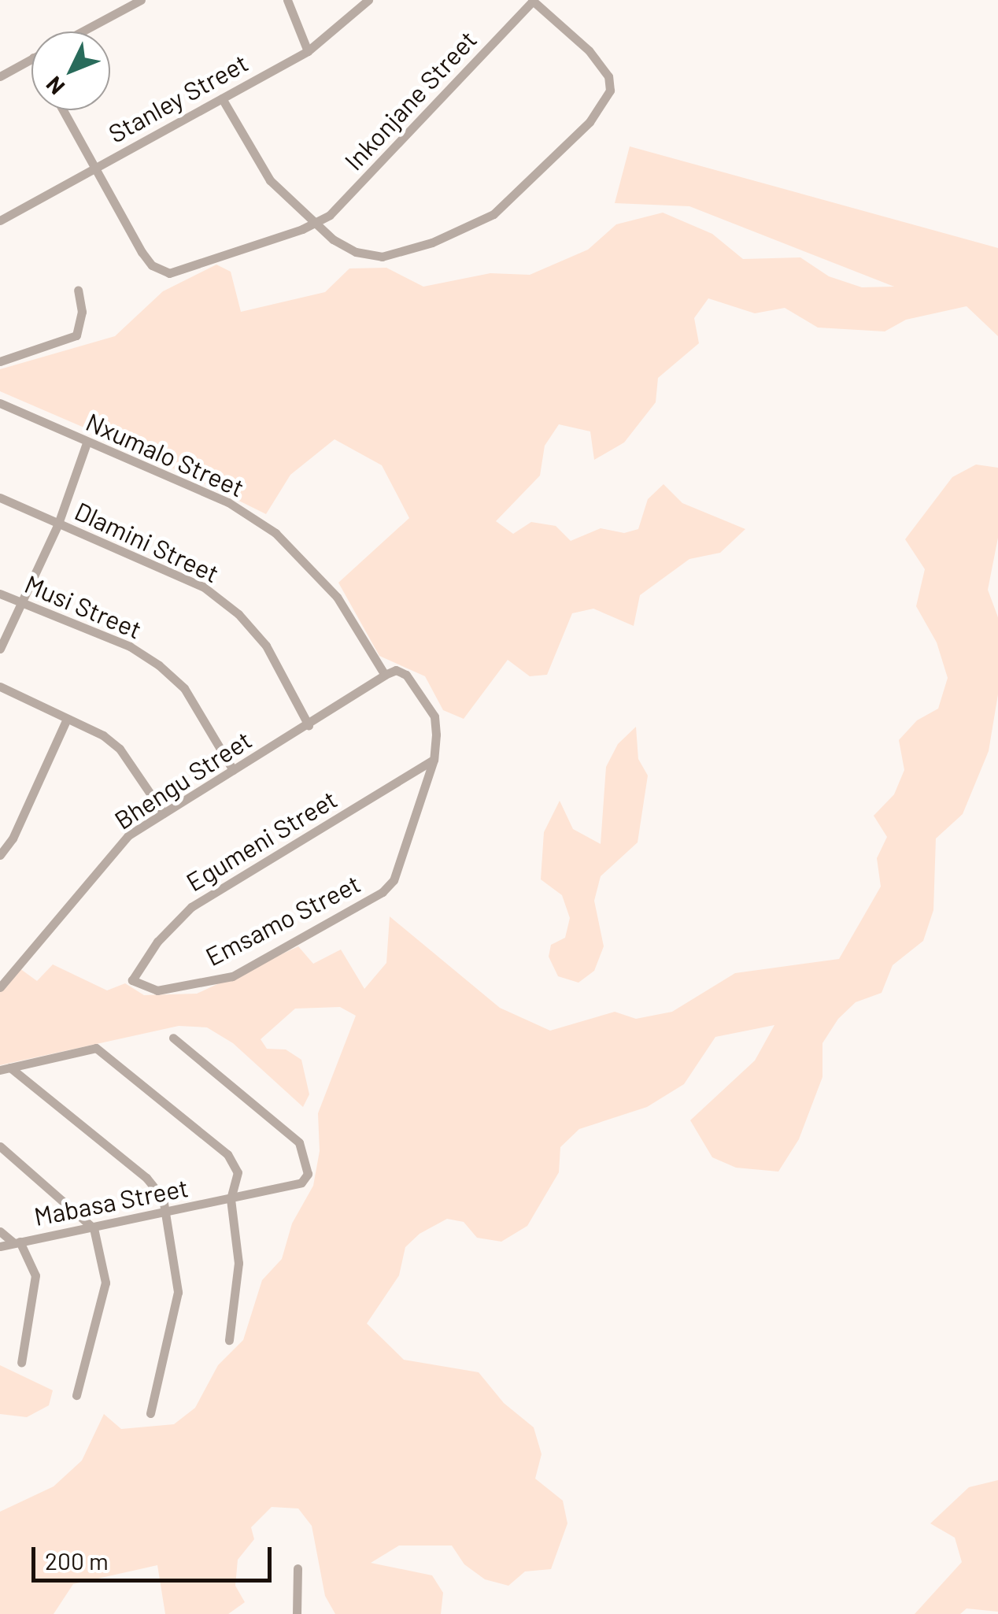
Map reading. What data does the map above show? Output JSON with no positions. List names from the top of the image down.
{
  "streets": {
    "street": [
      "Stanley Street",
      "Inkonjane Street",
      "Nxumalo Street",
      "Dlamini Street",
      "Musi Street",
      "Bhengu Street",
      "Egumeni Street",
      "Emsamo Street",
      "Mabasa Street"
    ]
  },
  "crossings": [
    ["Nxumalo Street", "Bhengu Street"],
    ["Nxumalo Street", "Emsamo Street"],
    ["Dlamini Street", "Bhengu Street"],
    ["Musi Street", "Bhengu Street"],
    ["Bhengu Street", "Emsamo Street"],
    ["Egumeni Street", "Emsamo Street"]
  ],
  "scale_bar": "200 m",
  "north": "bottom left"
}
